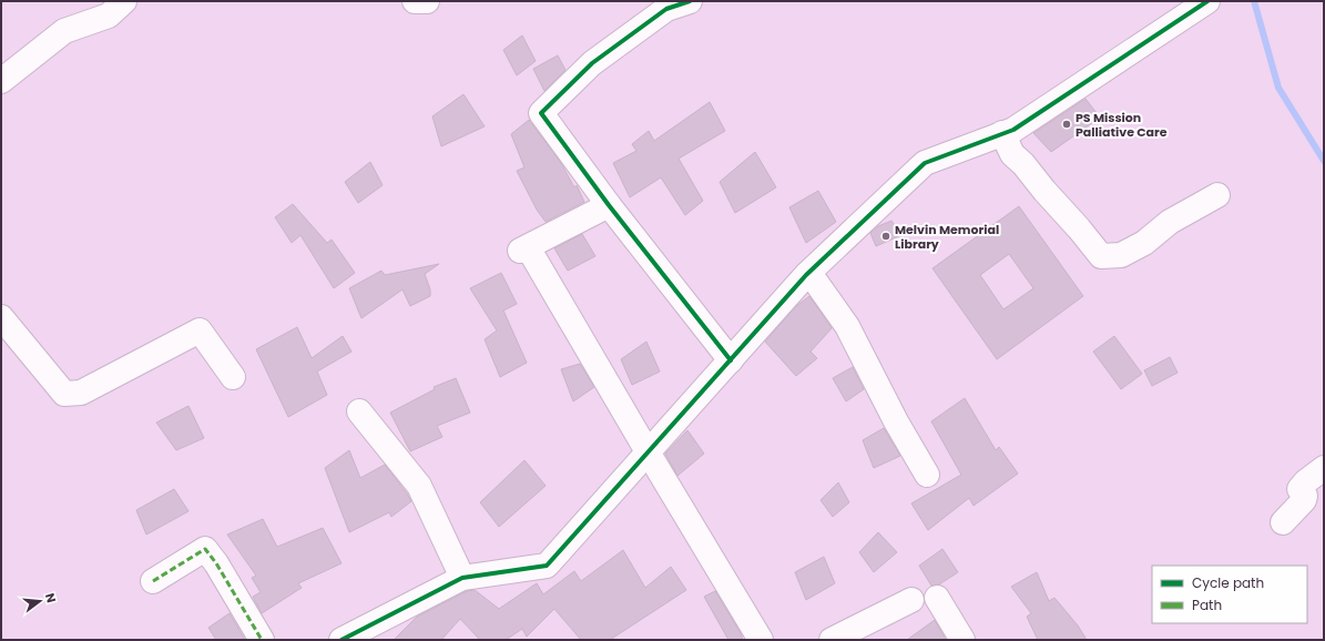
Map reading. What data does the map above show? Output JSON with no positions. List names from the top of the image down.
{
  "places": ["PS Mission Palliative Care", "Melvin Memorial Library"],
  "legend": ["Cycle path", "Path"],
  "north": "right"
}
